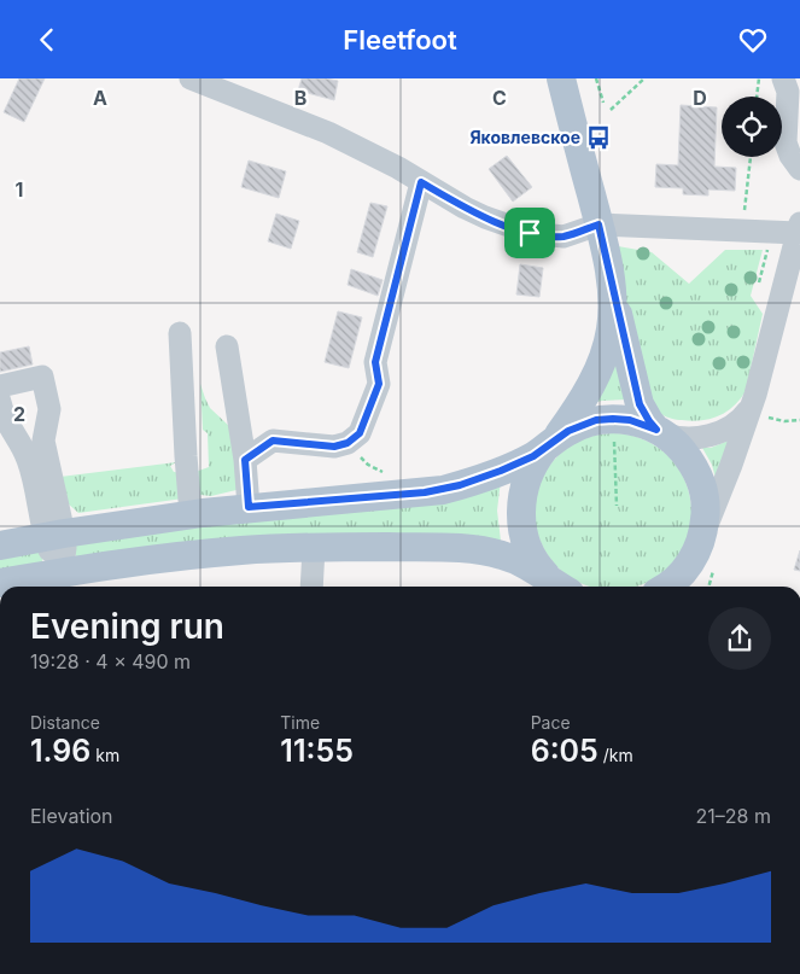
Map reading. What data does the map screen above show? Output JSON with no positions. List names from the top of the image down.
{
  "places": {
    "bus stop": ["Яковлевское"]
  },
  "page": {
    "header": "Fleetfoot",
    "heading": ["Evening run", "19:28 · 4 × 490 m"],
    "stats": [
      ["Distance", "1.96 km"],
      ["Time", "11:55"],
      ["Pace", "6:05 /km"]
    ],
    "chart": ["Elevation", "21–28 m"]
  },
  "grid": {
    "columns": [
      "A",
      "B",
      "C",
      "D"
    ],
    "rows": ["1", "2"]
  }
}
